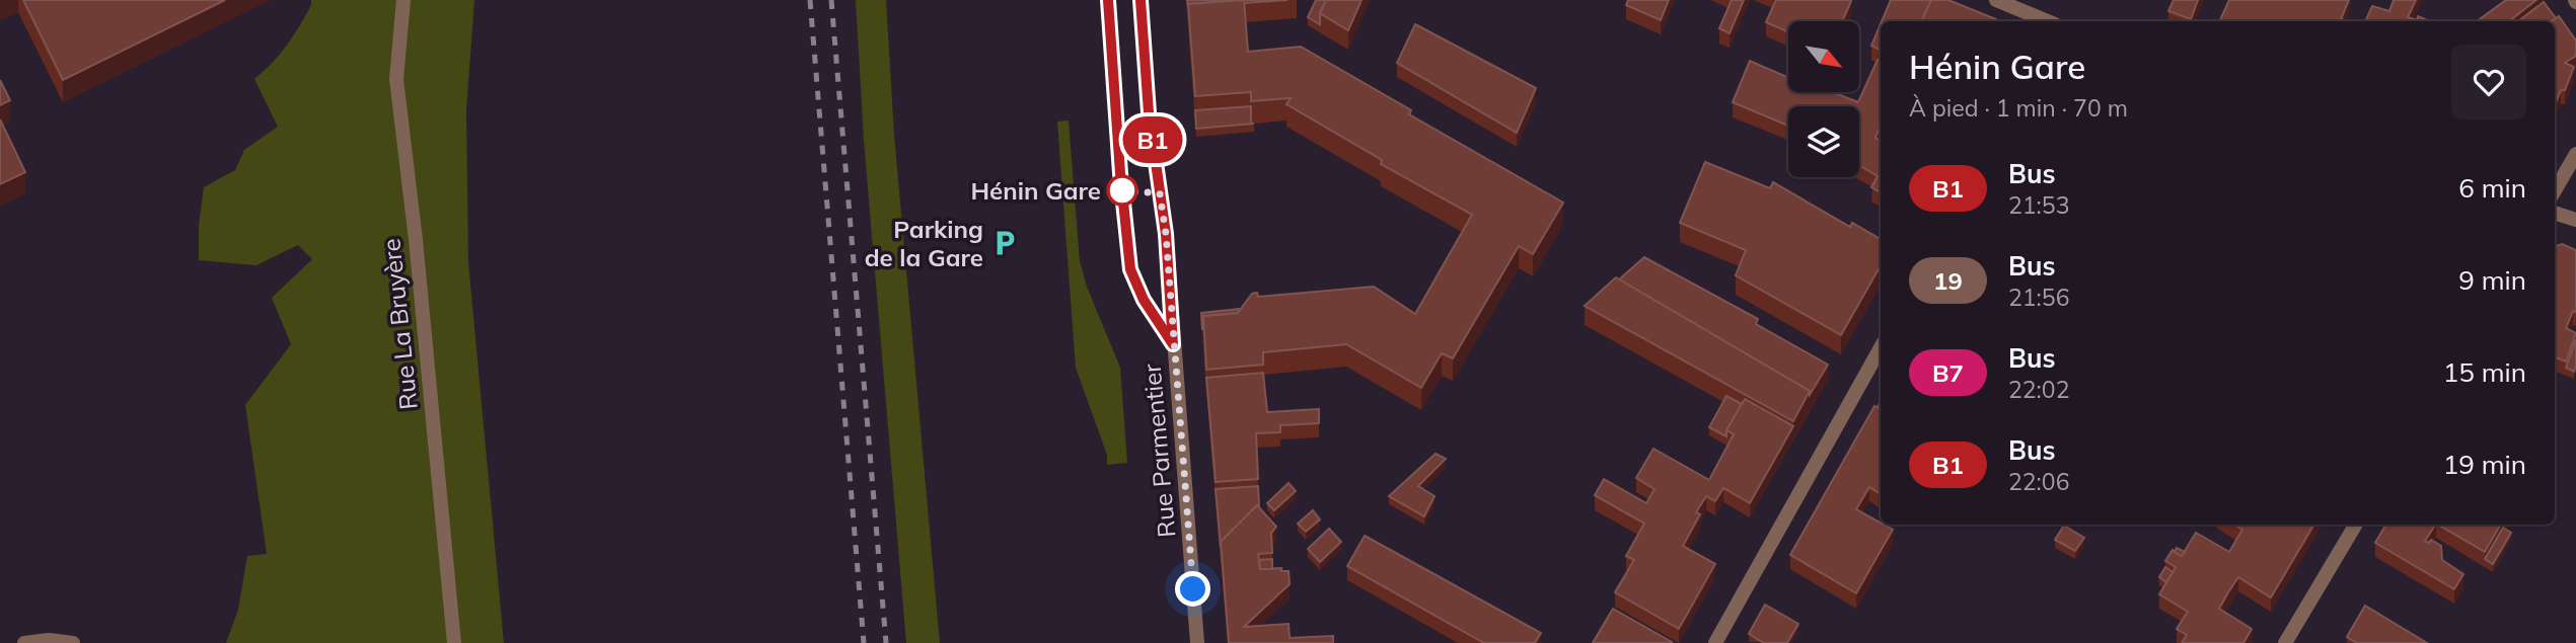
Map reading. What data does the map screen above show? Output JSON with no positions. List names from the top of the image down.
{
  "streets": {
    "street": ["Rue La Bruyère", "Rue Parmentier"]
  },
  "places": {
    "other": ["Hénin Gare"],
    "parking": ["Parking de la Gare"]
  },
  "lines": ["bus line B1"],
  "north": "bottom right",
  "page": {
    "on_map": "B1",
    "heading": ["Hénin Gare", "À pied · 1 min · 70 m"],
    "list": [
      {
        "mark": "B1",
        "name": "Bus",
        "note": "21:53",
        "value": "6 min"
      },
      {
        "mark": "19",
        "name": "Bus",
        "note": "21:56",
        "value": "9 min"
      },
      {
        "mark": "B7",
        "name": "Bus",
        "note": "22:02",
        "value": "15 min"
      },
      {
        "mark": "B1",
        "name": "Bus",
        "note": "22:06",
        "value": "19 min"
      }
    ]
  }
}
